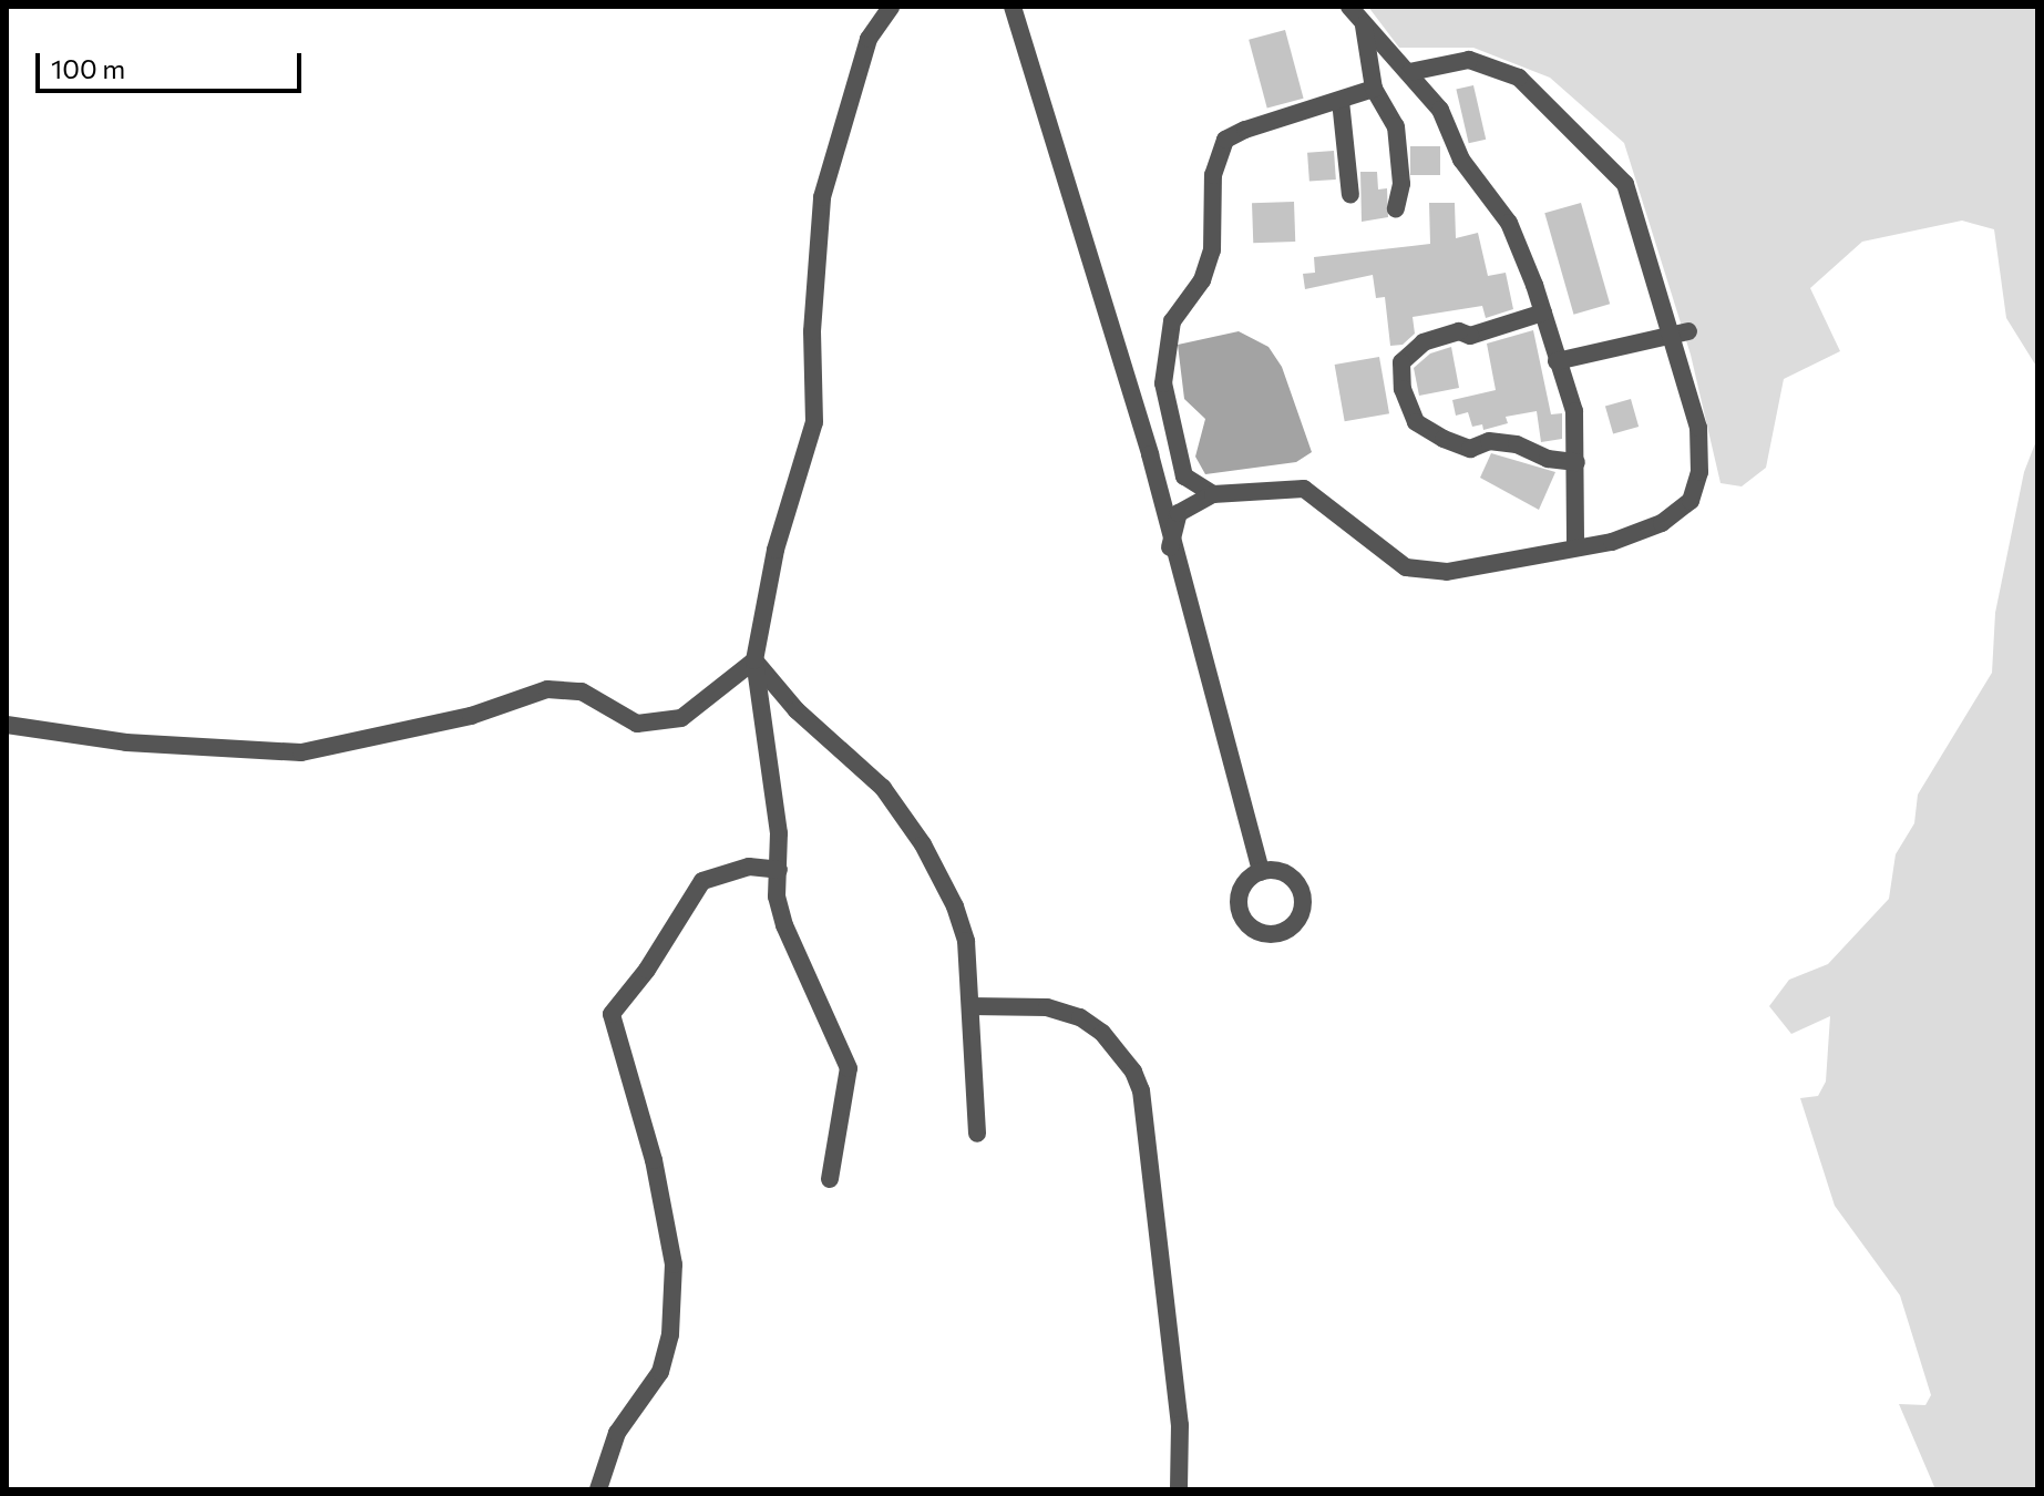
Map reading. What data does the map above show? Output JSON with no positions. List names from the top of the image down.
{
  "scale_bar": "100 m"
}
